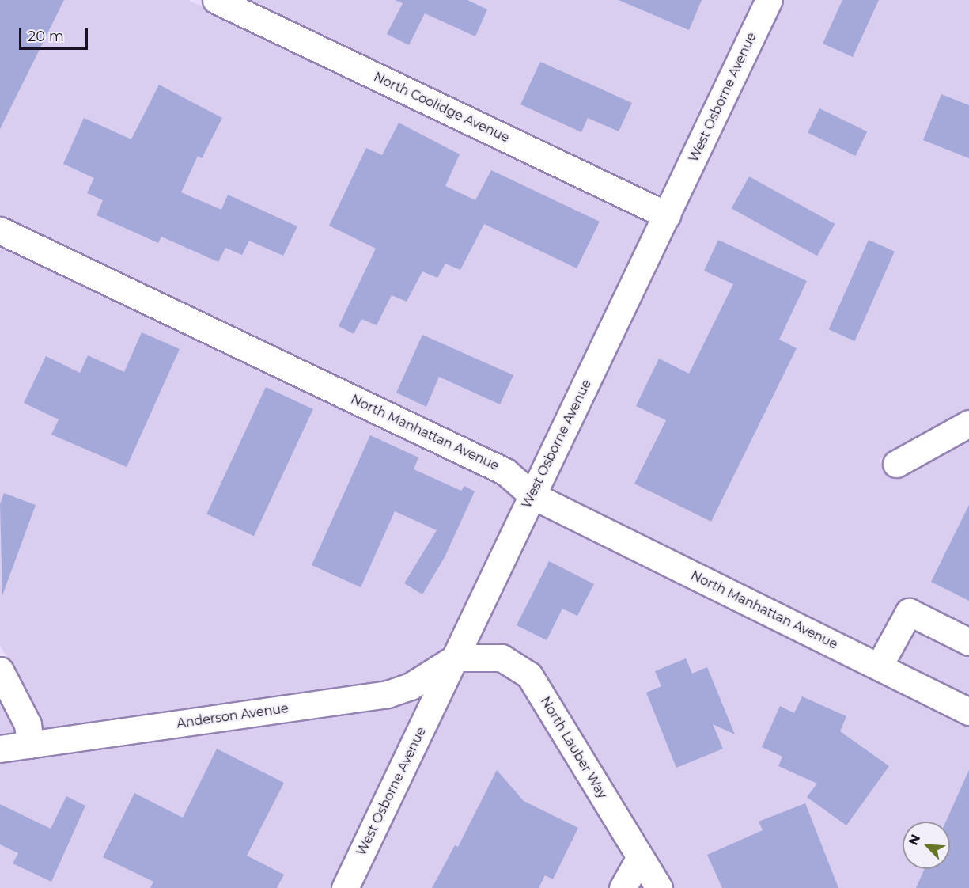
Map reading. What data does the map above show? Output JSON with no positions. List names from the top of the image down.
{
  "streets": {
    "street": [
      "West Osborne Avenue",
      "North Coolidge Avenue",
      "North Manhattan Avenue",
      "Anderson Avenue",
      "North Lauber Way"
    ]
  },
  "crossings": [
    ["West Osborne Avenue", "North Coolidge Avenue"],
    ["West Osborne Avenue", "North Manhattan Avenue"],
    ["West Osborne Avenue", "Anderson Avenue"],
    ["West Osborne Avenue", "North Lauber Way"],
    ["Anderson Avenue", "North Lauber Way"]
  ],
  "scale_bar": "20 m",
  "north": "top left"
}
